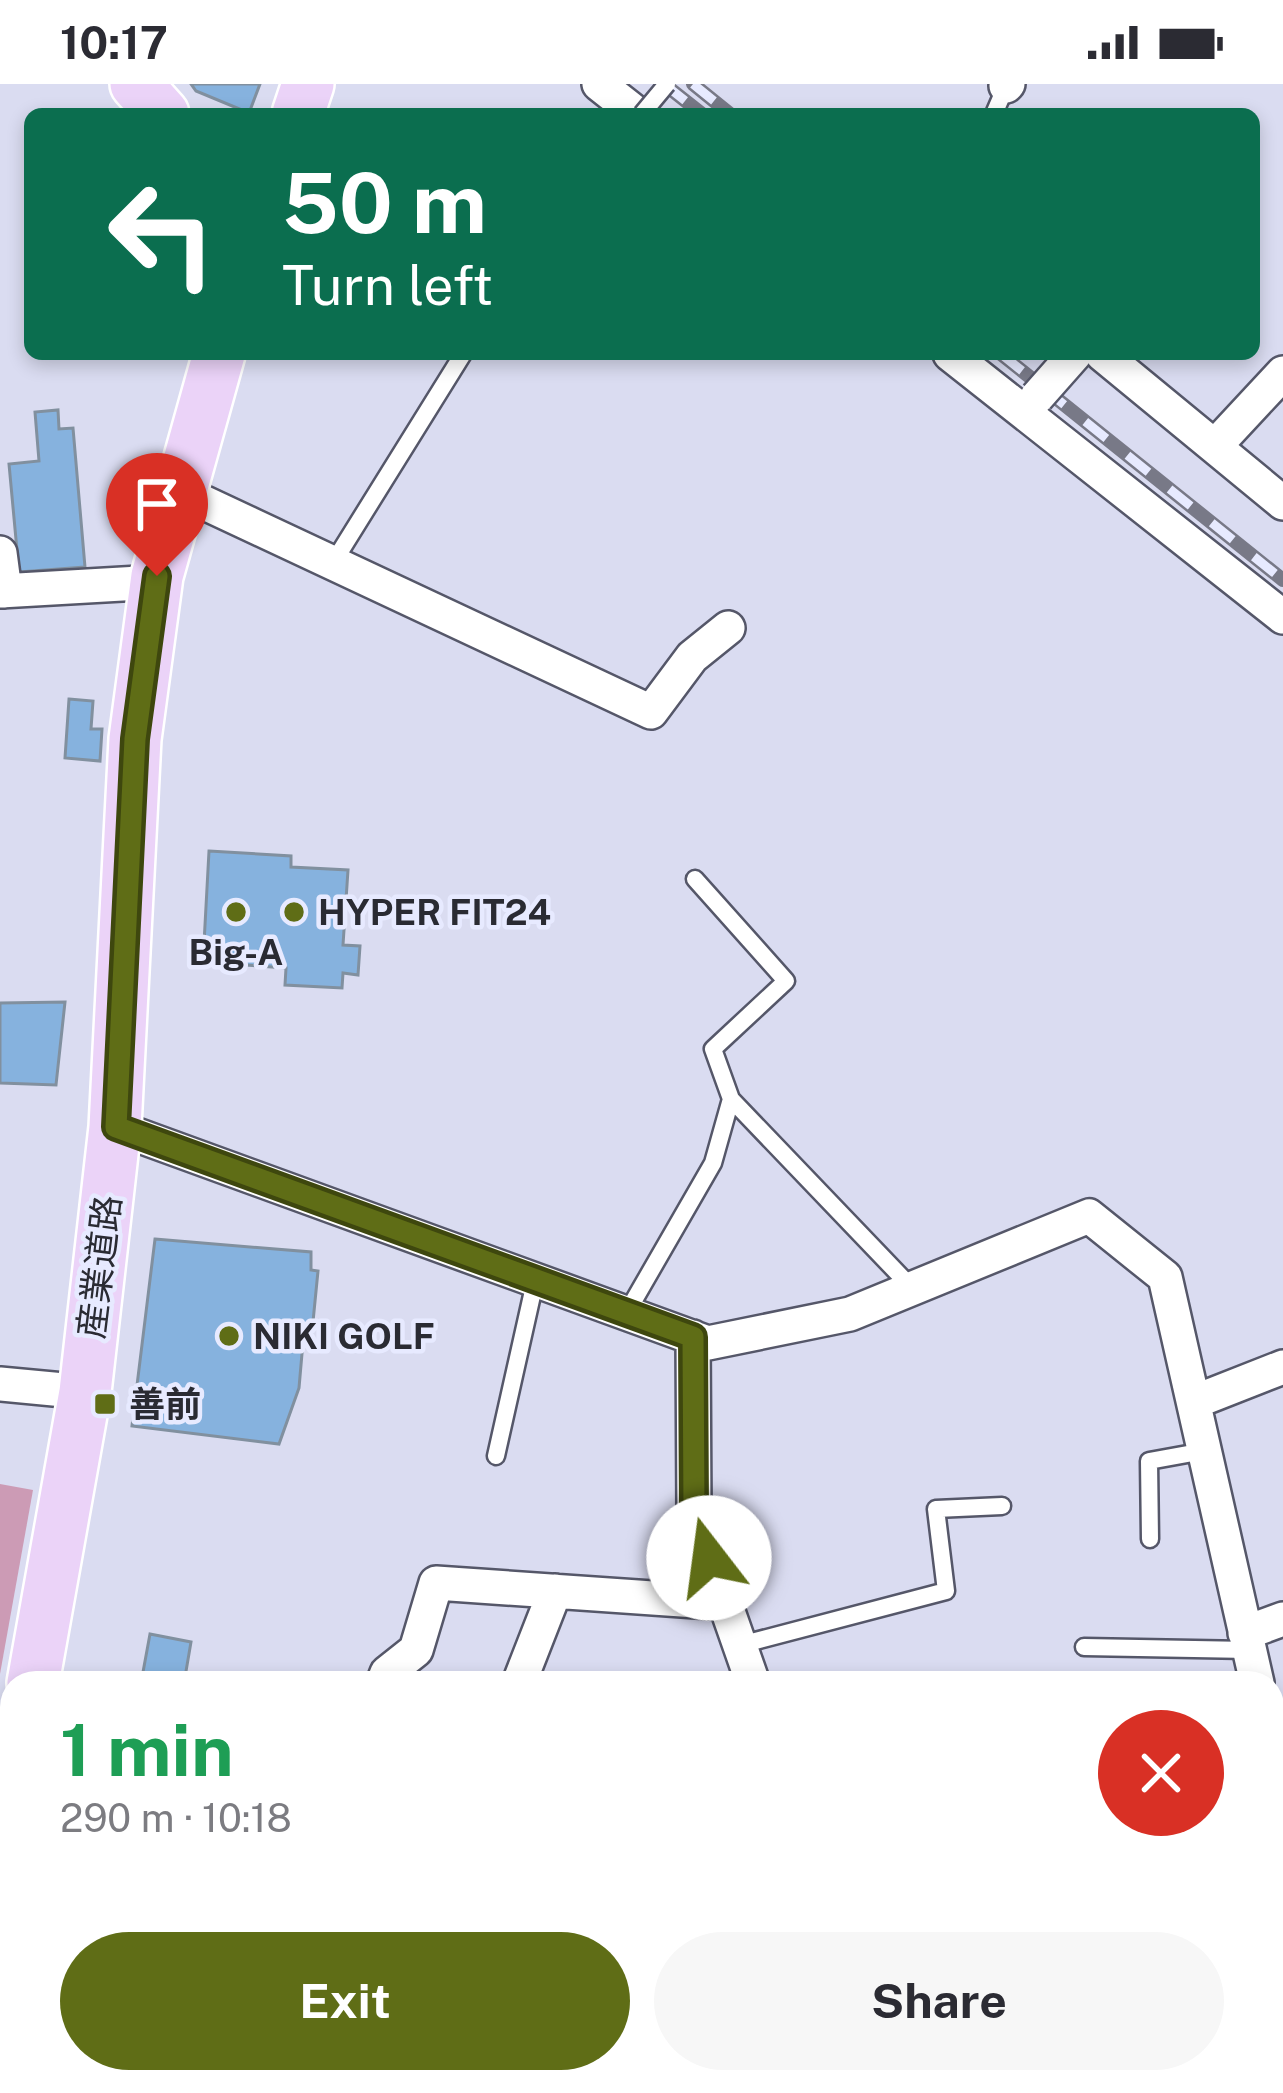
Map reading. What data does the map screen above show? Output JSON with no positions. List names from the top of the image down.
{
  "streets": {
    "main road": ["産業道路"]
  },
  "places": {
    "other": ["Big-A", "HYPER FIT24", "NIKI GOLF"],
    "transit": ["善前"]
  },
  "page": {
    "status": "10:17",
    "turn": ["50 m", "Turn left"],
    "heading": ["1 min", "290 m · 10:18"],
    "buttons": ["Exit", "Share"]
  }
}
